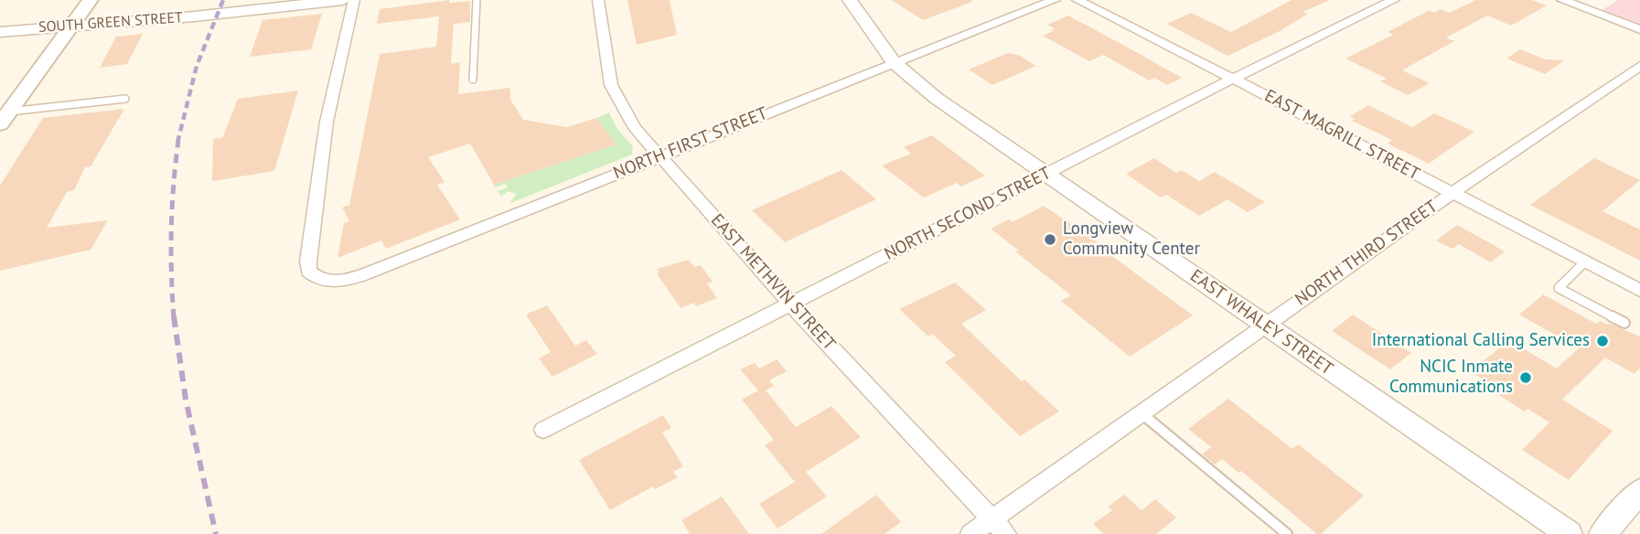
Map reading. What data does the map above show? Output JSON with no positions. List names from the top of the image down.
{
  "streets": {
    "street": [
      "SOUTH GREEN STREET",
      "EAST MAGRILL STREET",
      "NORTH FIRST STREET",
      "NORTH SECOND STREET",
      "NORTH THIRD STREET",
      "EAST METHVIN STREET",
      "EAST WHALEY STREET"
    ]
  },
  "crossings": [
    ["EAST MAGRILL STREET", "NORTH SECOND STREET"],
    ["EAST MAGRILL STREET", "NORTH THIRD STREET"],
    ["NORTH FIRST STREET", "EAST METHVIN STREET"],
    ["NORTH FIRST STREET", "EAST WHALEY STREET"],
    ["NORTH SECOND STREET", "EAST METHVIN STREET"],
    ["NORTH SECOND STREET", "EAST WHALEY STREET"],
    ["NORTH THIRD STREET", "EAST METHVIN STREET"],
    ["NORTH THIRD STREET", "EAST WHALEY STREET"]
  ],
  "places": ["Longview Community Center", "International Calling Services", "NCIC Inmate Communications"]
}
